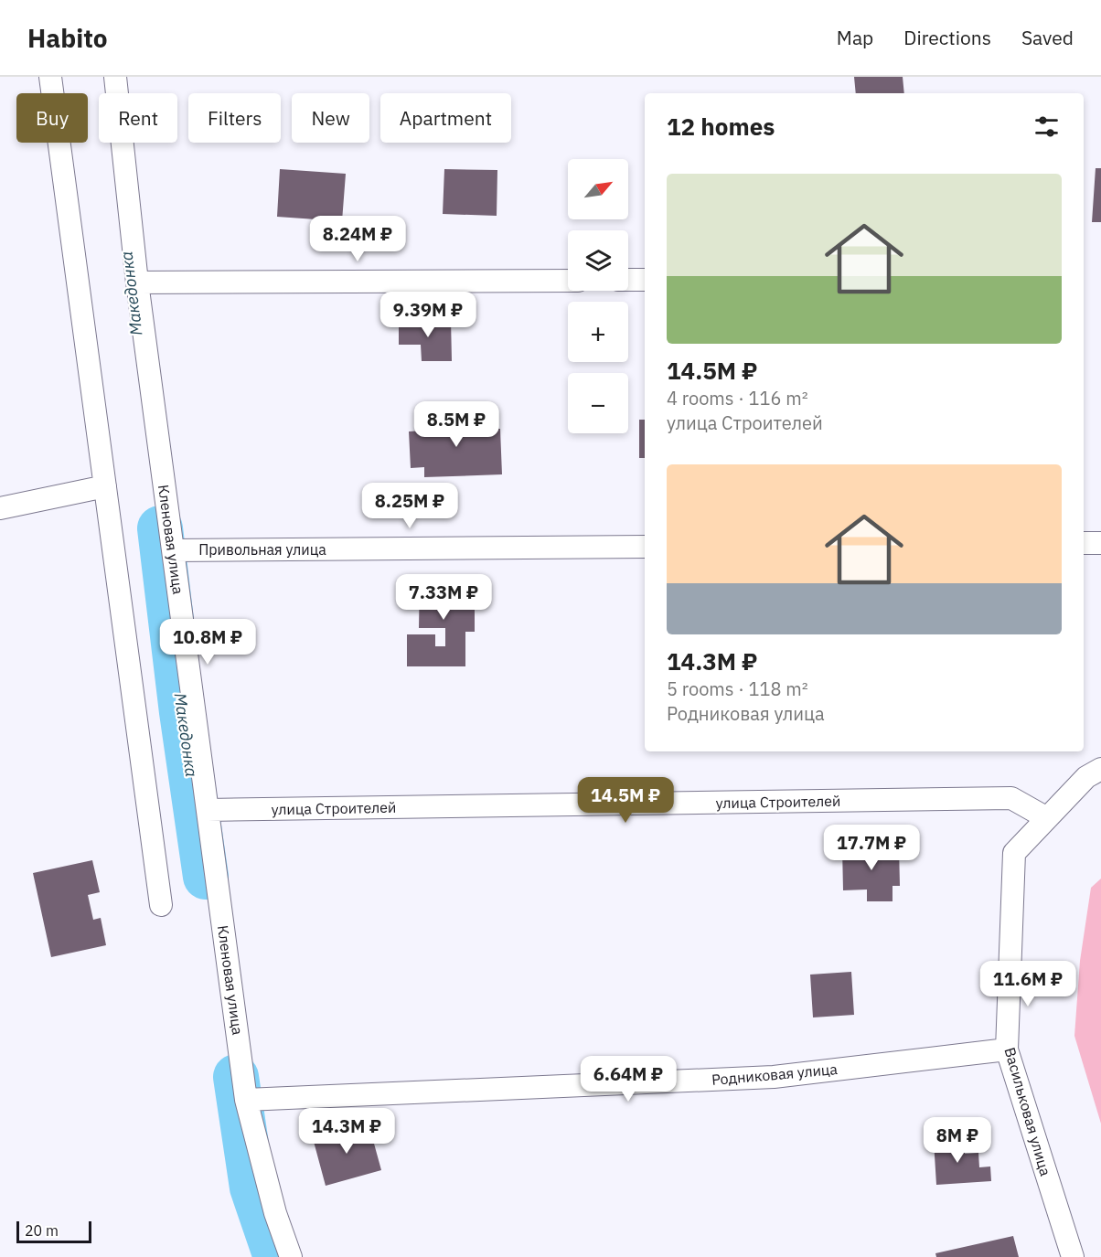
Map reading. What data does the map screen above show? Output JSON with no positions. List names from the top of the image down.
{
  "streets": {
    "street": [
      "Кленовая улица",
      "Привольная улица",
      "улица Строителей",
      "Родниковая улица",
      "Васильковая улица"
    ]
  },
  "crossings": [
    ["Кленовая улица", "Привольная улица"],
    ["Кленовая улица", "улица Строителей"],
    ["Кленовая улица", "Родниковая улица"],
    ["улица Строителей", "Васильковая улица"],
    ["Родниковая улица", "Васильковая улица"]
  ],
  "water": ["Македонка"],
  "scale_bar": "20 m",
  "north": "top right",
  "page": {
    "header": "Habito",
    "nav": ["Map", "Directions", "Saved"],
    "chip": [
      "Buy",
      "Rent",
      "Filters",
      "New",
      "Apartment"
    ],
    "heading": "12 homes",
    "map_buttons": ["+", "−"],
    "list": [
      {
        "name": "14.5M ₽",
        "note": "4 rooms · 116 m² · улица Строителей"
      },
      {
        "name": "14.3M ₽",
        "note": "5 rooms · 118 m² · Родниковая улица"
      }
    ],
    "price": [
      "8.24M ₽",
      "9.39M ₽",
      "8.5M ₽",
      "8.25M ₽",
      "7.33M ₽",
      "10.8M ₽",
      "14.5M ₽",
      "17.7M ₽",
      "11.6M ₽",
      "6.64M ₽",
      "14.3M ₽",
      "8M ₽"
    ],
    "scale": "20 m"
  }
}
